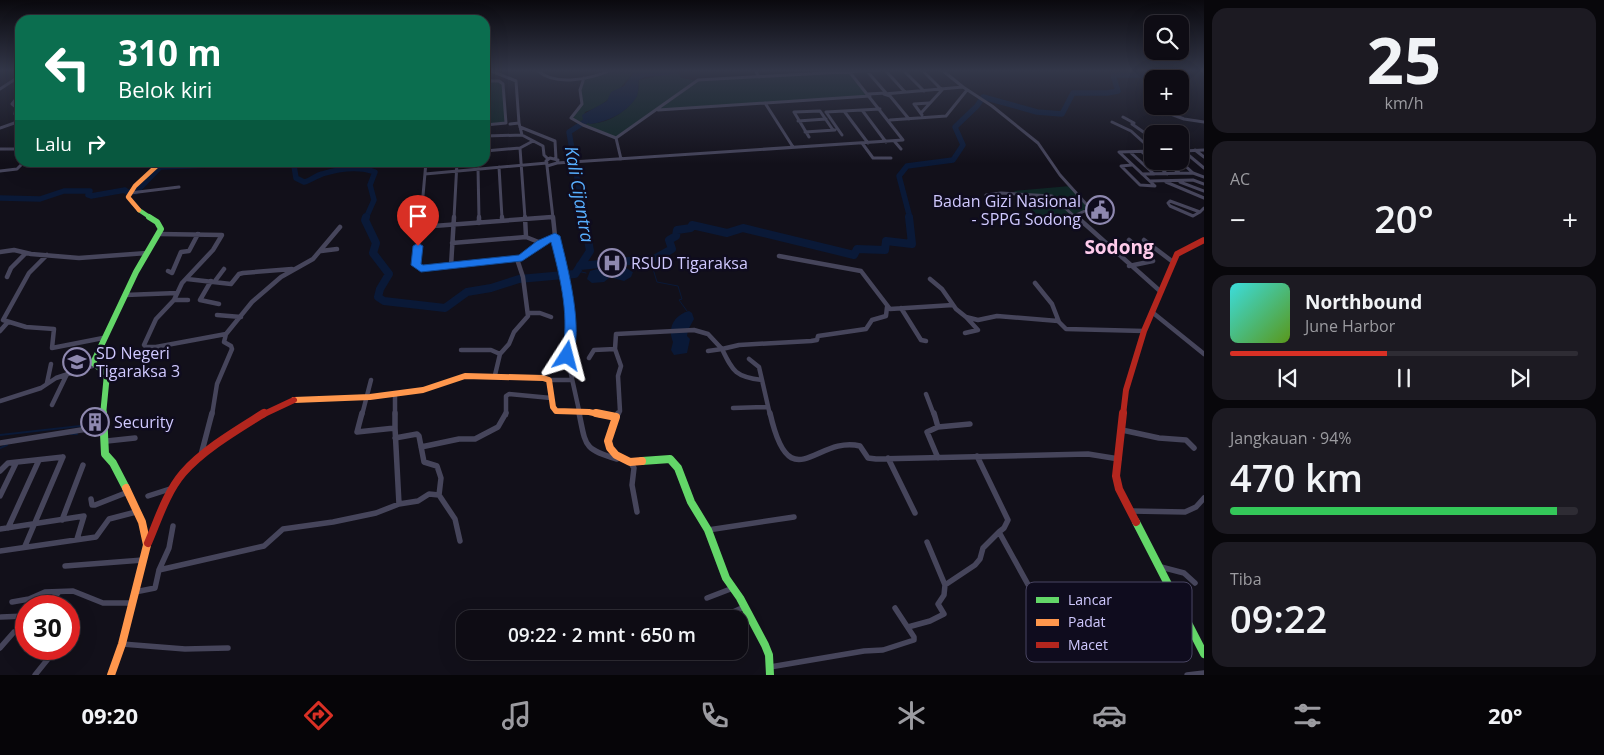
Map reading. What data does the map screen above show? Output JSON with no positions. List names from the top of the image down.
{
  "districts": ["Sodong"],
  "water": ["Kali Cijantra"],
  "places": {
    "public building": ["Badan Gizi Nasional - SPPG Sodong"],
    "hospital": ["RSUD Tigaraksa"],
    "school or university": ["SD Negeri Tigaraksa 3"],
    "building": ["Security"]
  },
  "legend": ["Lancar", "Padat", "Macet"],
  "page": {
    "tile": [
      ["25", "km/h"],
      "AC",
      ["Jangkauan · 94%", "470 km"],
      ["Tiba", "09:22"]
    ],
    "map_buttons": ["+", "−"],
    "turn": ["310 m", "Belok kiri"],
    "then": "Lalu",
    "heat": ["−", "20°", "+"],
    "song": ["Northbound", "June Harbor"],
    "limit": "30",
    "trip": "09:22 · 2 mnt · 650 m",
    "tabs": ["09:20", "20°"]
  }
}
